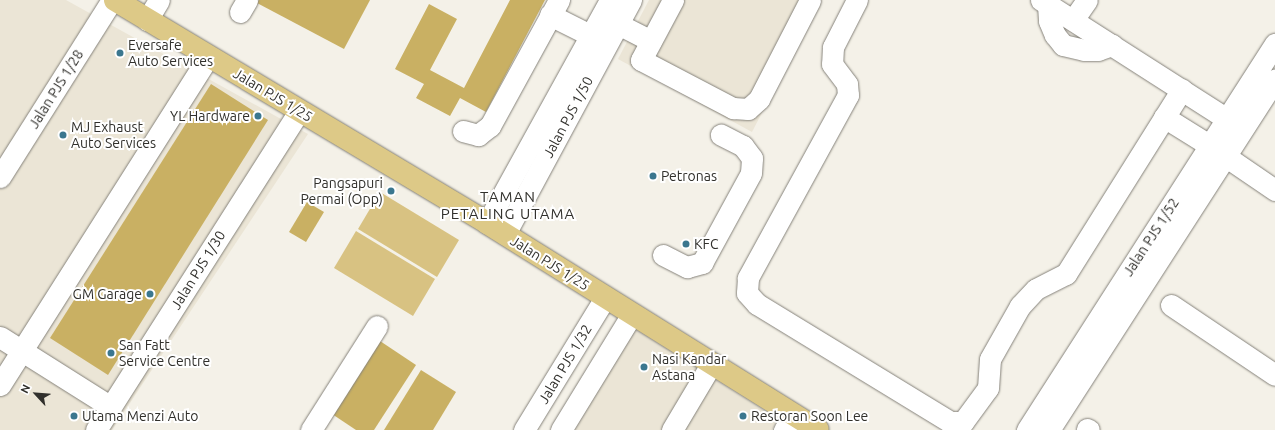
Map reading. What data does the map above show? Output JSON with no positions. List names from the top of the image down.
{
  "streets": {
    "main road": ["Jalan PJS 1/25"],
    "street": [
      "Jalan PJS 1/28",
      "Jalan PJS 1/50",
      "Jalan PJS 1/52",
      "Jalan PJS 1/30",
      "Jalan PJS 1/32"
    ]
  },
  "crossings": [
    ["Jalan PJS 1/28", "Jalan PJS 1/25"],
    ["Jalan PJS 1/25", "Jalan PJS 1/50"],
    ["Jalan PJS 1/25", "Jalan PJS 1/30"],
    ["Jalan PJS 1/25", "Jalan PJS 1/32"]
  ],
  "districts": ["TAMAN PETALING UTAMA"],
  "places": [
    "Eversafe Auto Services",
    "YL Hardware",
    "MJ Exhaust Auto Services",
    "Petronas",
    "Pangsapuri Permai (Opp)",
    "KFC",
    "GM Garage",
    "San Fatt Service Centre",
    "Nasi Kandar Astana",
    "Utama Menzi Auto",
    "Restoran Soon Lee"
  ],
  "north": "top left"
}
